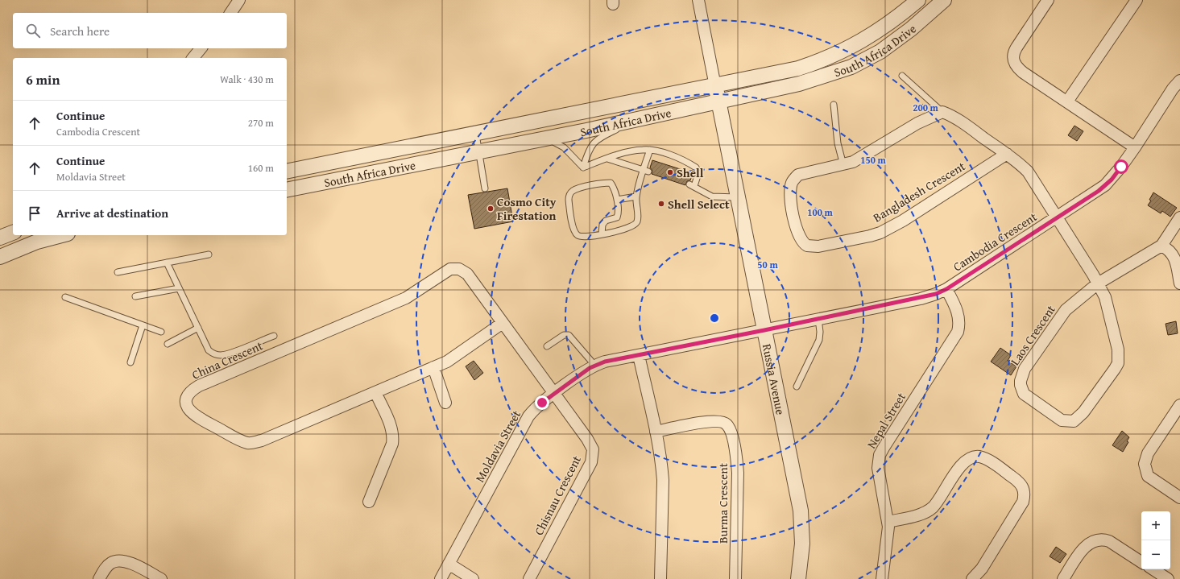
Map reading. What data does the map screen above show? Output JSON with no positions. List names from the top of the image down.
{
  "streets": {
    "street": [
      "South Africa Drive",
      "Bangladesh Crescent",
      "Cambodia Crescent",
      "Laos Crescent",
      "China Crescent",
      "Russia Avenue",
      "Nepal Street",
      "Moldavia Street",
      "Chisnau Crescent",
      "Burma Crescent"
    ]
  },
  "crossings": [
    ["South Africa Drive", "Russia Avenue"],
    ["Cambodia Crescent", "Laos Crescent"],
    ["Cambodia Crescent", "Russia Avenue"],
    ["Cambodia Crescent", "Nepal Street"],
    ["Cambodia Crescent", "Moldavia Street"],
    ["China Crescent", "Moldavia Street"],
    ["China Crescent", "Chisnau Crescent"],
    ["Russia Avenue", "Moldavia Street"],
    ["Moldavia Street", "Chisnau Crescent"]
  ],
  "places": ["Shell", "Shell Select", "Cosmo City Firestation"],
  "page": {
    "search": "Search here",
    "heading": ["6 min", "Walk · 430 m"],
    "list": [
      ["Continue", "Cambodia Crescent", "270 m"],
      ["Continue", "Moldavia Street", "160 m"],
      "Arrive at destination"
    ],
    "map_buttons": ["+", "−"]
  },
  "rings": [
    "200 m",
    "150 m",
    "100 m",
    "50 m"
  ]
}
